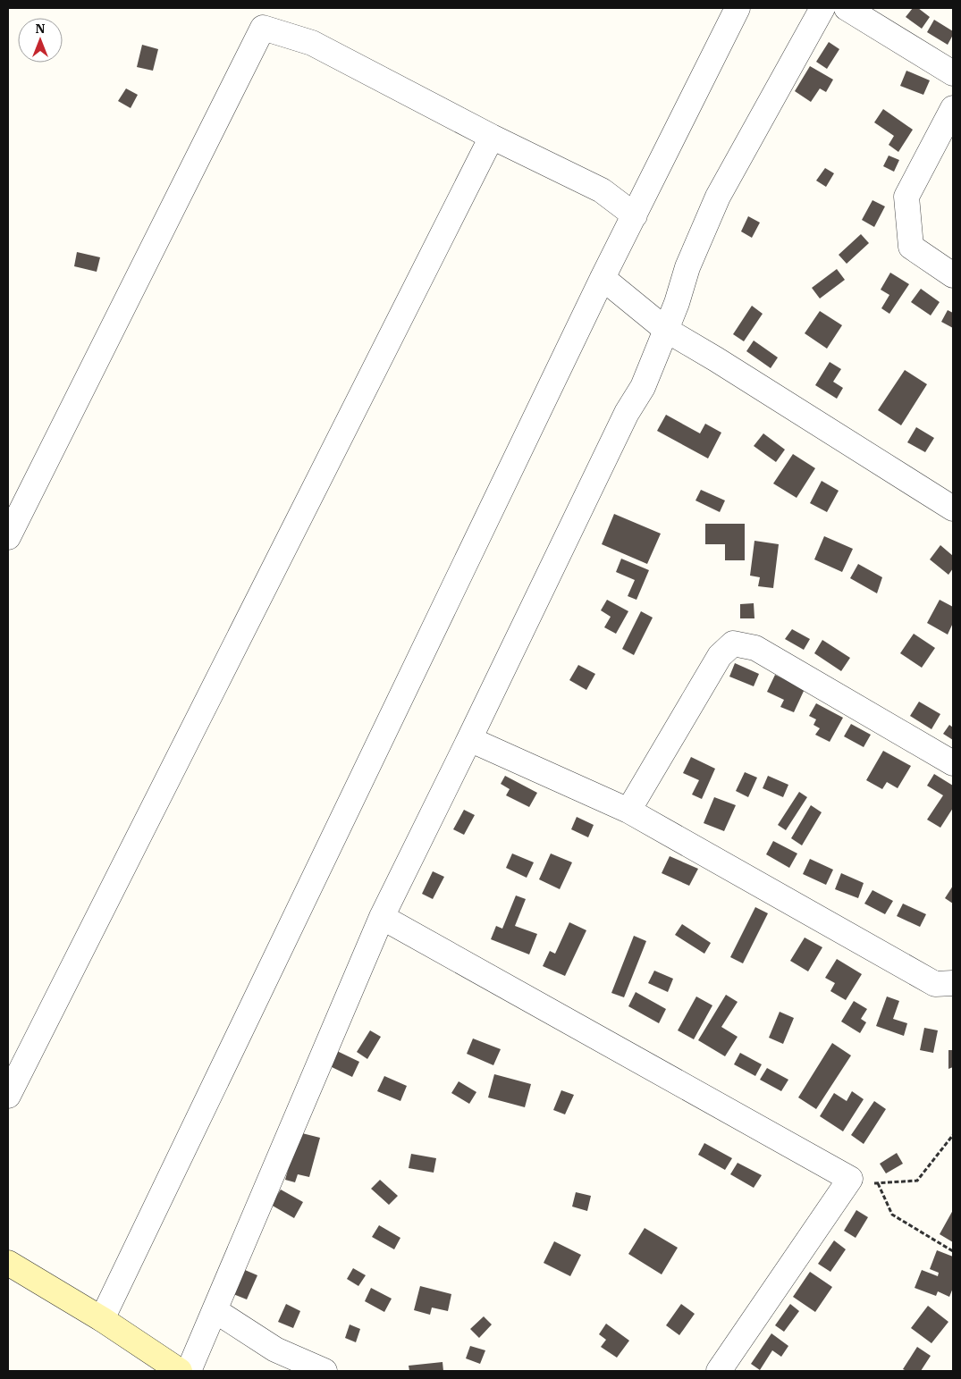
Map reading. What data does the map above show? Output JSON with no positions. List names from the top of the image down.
{
  "north": "top"
}
